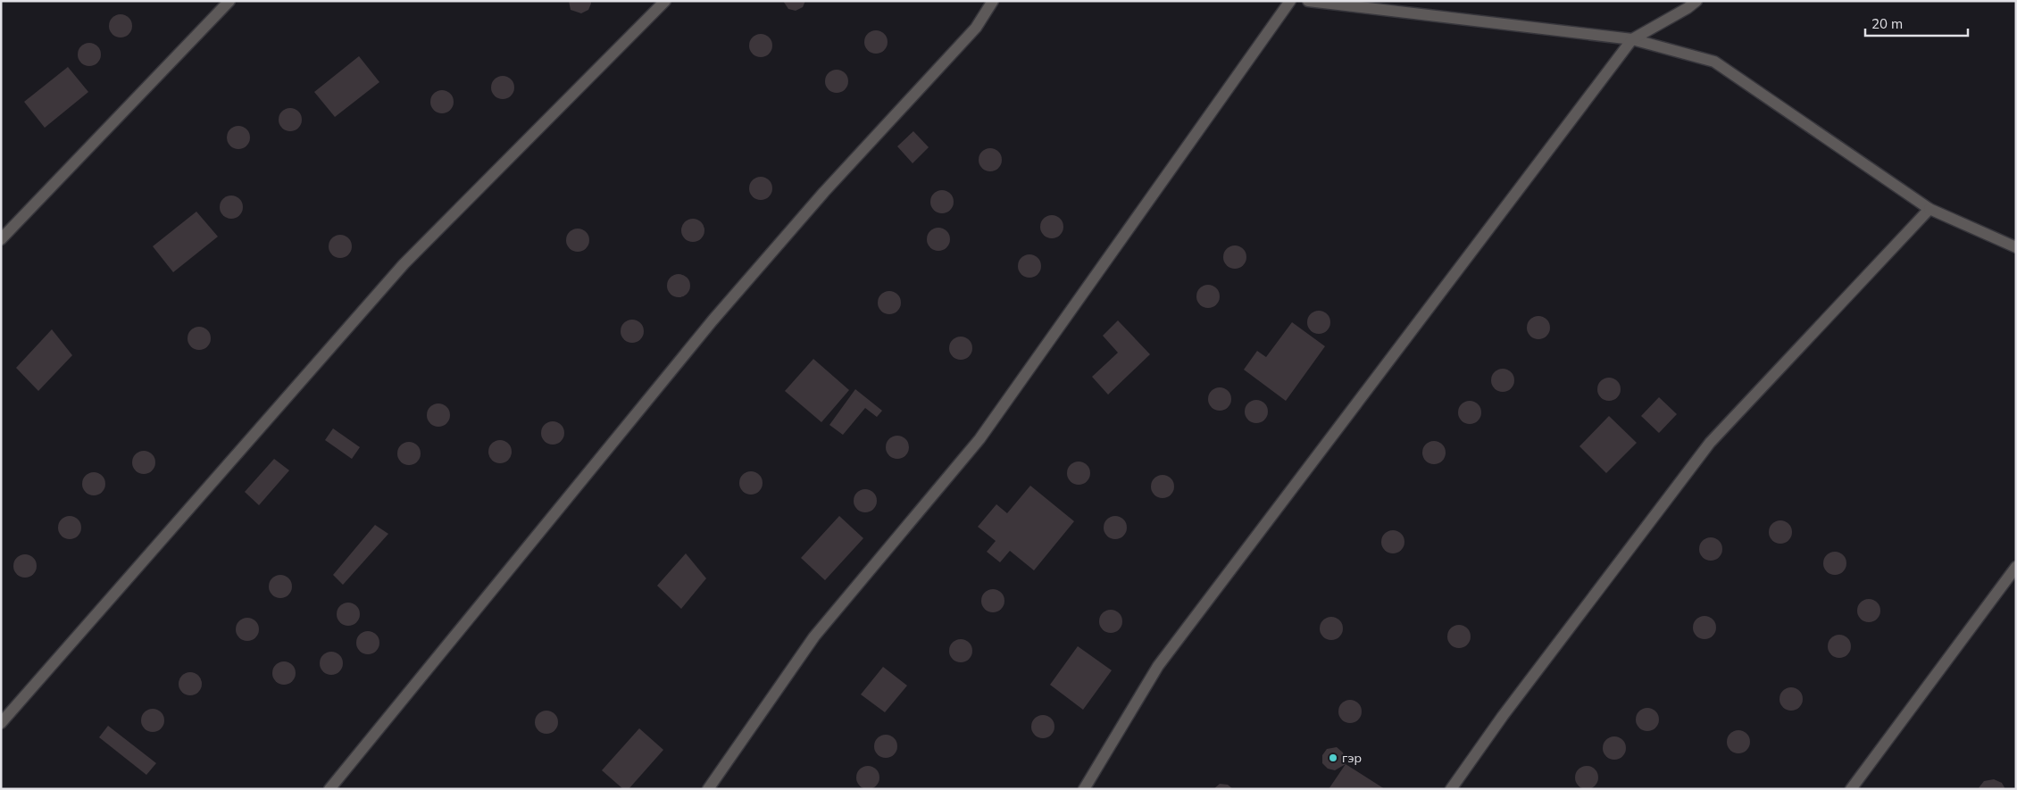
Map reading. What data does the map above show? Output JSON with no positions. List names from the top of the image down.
{
  "places": ["гэр"],
  "scale_bar": "20 m"
}
